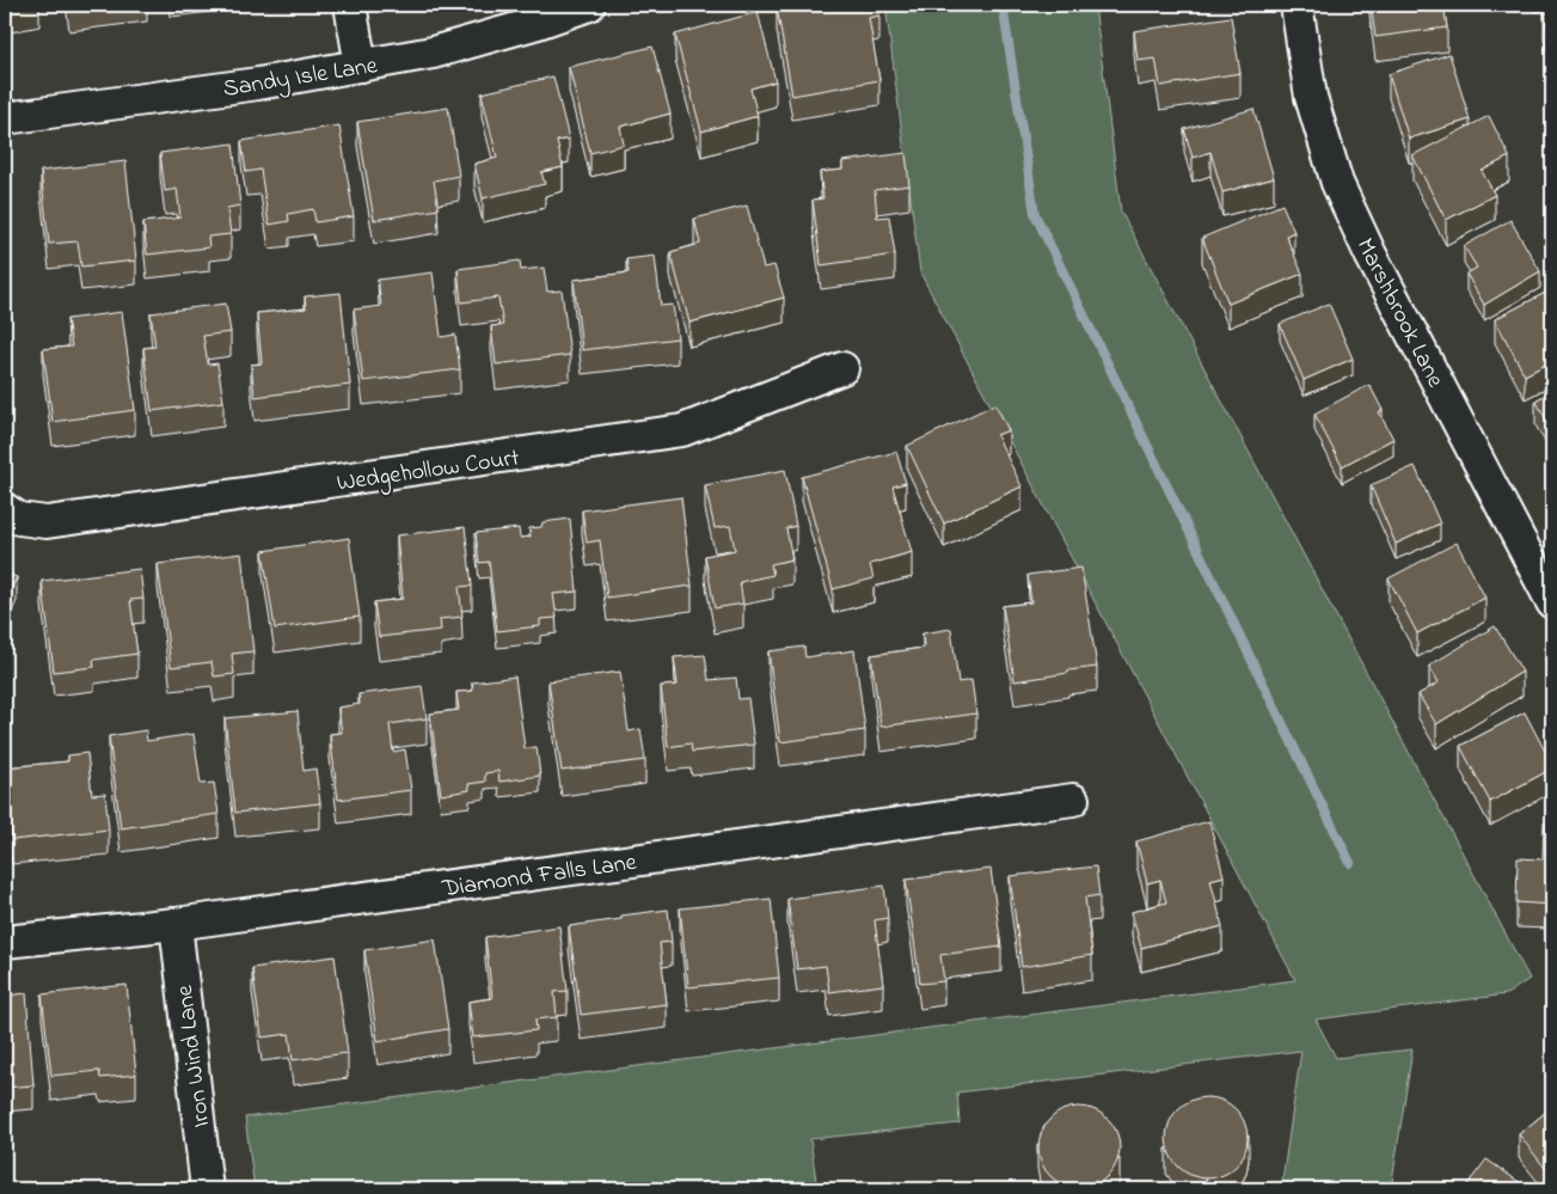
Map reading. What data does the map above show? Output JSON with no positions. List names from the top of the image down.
{
  "streets": {
    "street": [
      "Sandy Isle Lane",
      "Marshbrook Lane",
      "Wedgehollow Court",
      "Diamond Falls Lane",
      "Iron Wind Lane"
    ]
  },
  "crossings": [
    ["Diamond Falls Lane", "Iron Wind Lane"]
  ]
}
